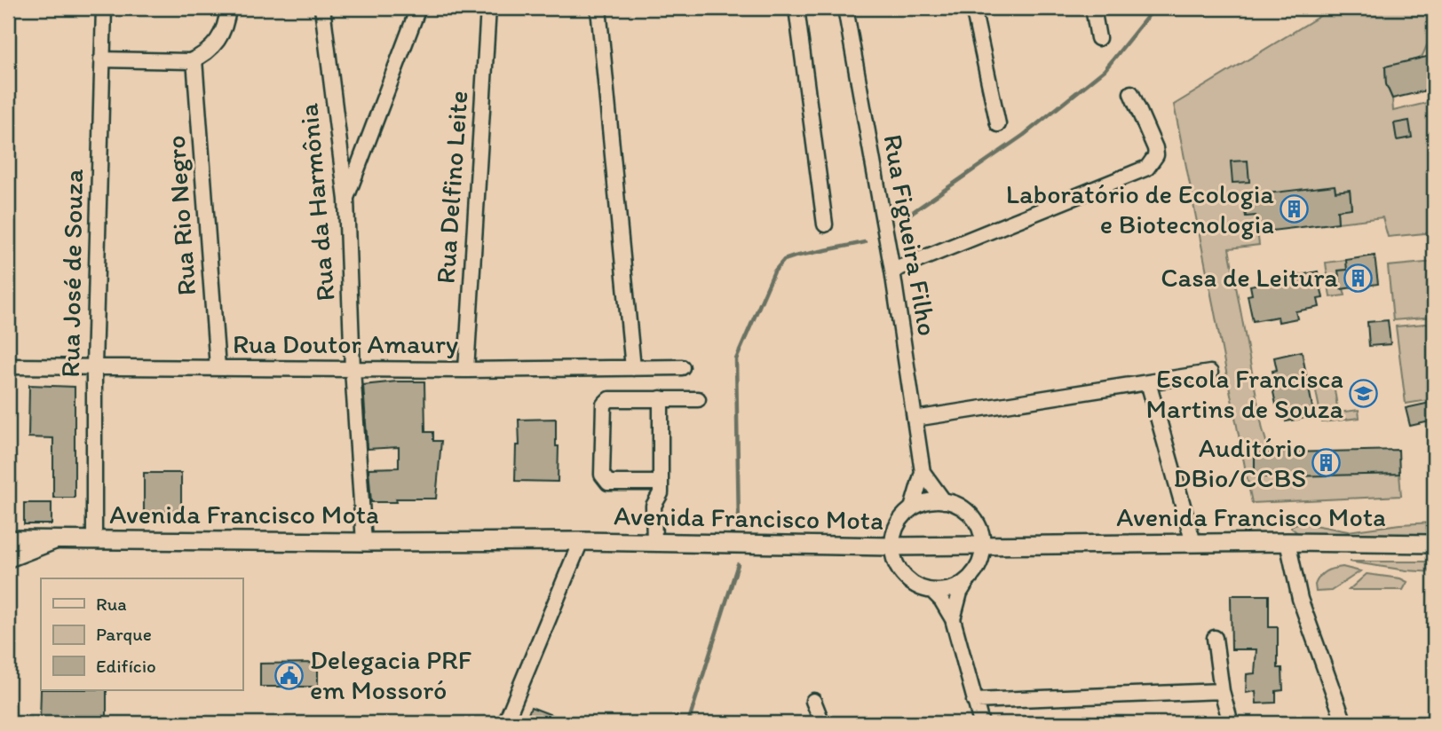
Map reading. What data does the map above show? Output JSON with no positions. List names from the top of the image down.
{
  "streets": {
    "main road": ["Avenida Francisco Mota"],
    "street": [
      "Rua Delfino Leite",
      "Rua da Harmônia",
      "Rua Rio Negro",
      "Rua Figueira Filho",
      "Rua José de Souza",
      "Rua Doutor Amaury"
    ]
  },
  "crossings": [
    ["Rua Delfino Leite", "Rua Doutor Amaury"],
    ["Rua da Harmônia", "Rua Doutor Amaury"],
    ["Rua da Harmônia", "Avenida Francisco Mota"],
    ["Rua Rio Negro", "Rua Doutor Amaury"],
    ["Rua Figueira Filho", "Avenida Francisco Mota"],
    ["Rua José de Souza", "Rua Doutor Amaury"],
    ["Rua José de Souza", "Avenida Francisco Mota"]
  ],
  "places": {
    "building": ["Laboratório de Ecologia e Biotecnologia", "Casa de Leitura", "Auditório DBio/CCBS"],
    "school or university": ["Escola Francisca Martins de Souza"],
    "public building": ["Delegacia PRF em Mossoró"]
  },
  "legend": ["Rua", "Parque", "Edifício"]
}
